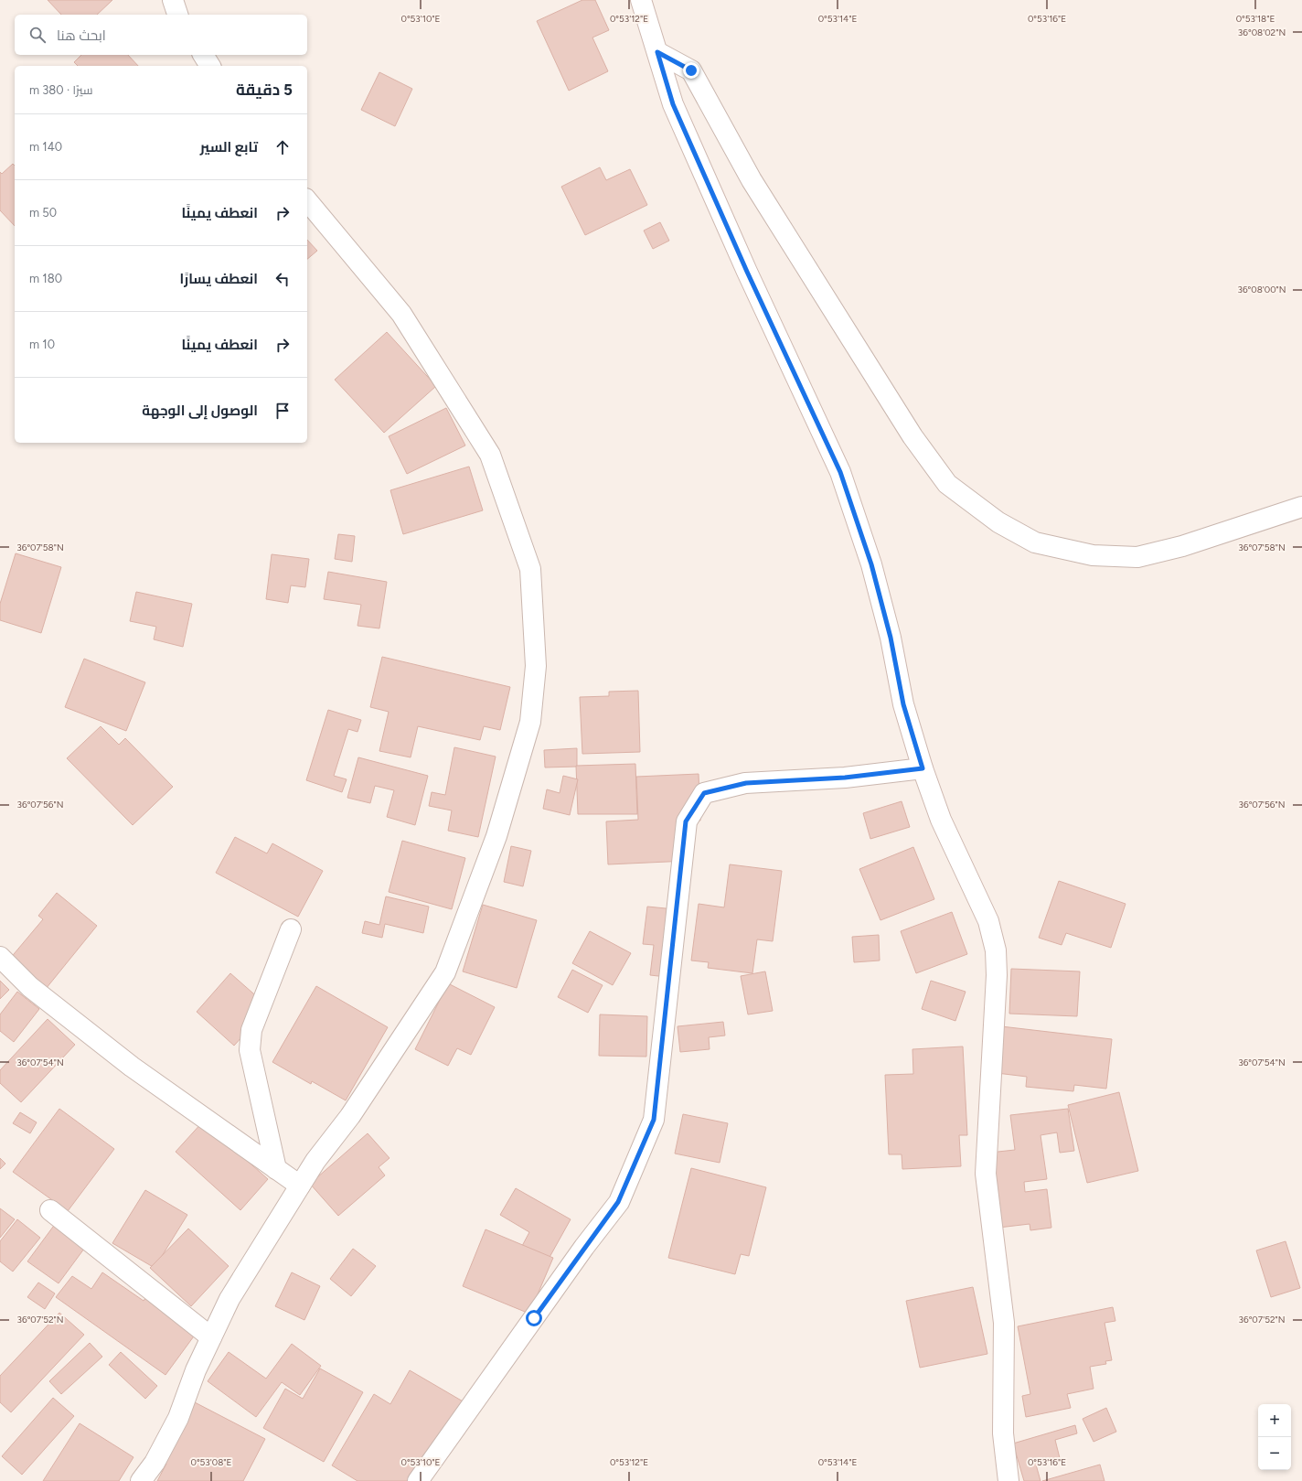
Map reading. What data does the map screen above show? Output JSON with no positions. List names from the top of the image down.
{
  "page": {
    "search": "ابحث هنا",
    "heading": ["5 دقيقة", "سيرًا · 380 m"],
    "list": [
      ["تابع السير", "140 m"],
      ["انعطف يمينًا", "50 m"],
      ["انعطف يسارًا", "180 m"],
      ["انعطف يمينًا", "10 m"],
      "الوصول إلى الوجهة"
    ],
    "map_buttons": ["+", "−"]
  },
  "coordinates": [
    "0°53'10\"E",
    "0°53'12\"E",
    "0°53'14\"E",
    "0°53'16\"E",
    "0°53'18\"E",
    "36°08'02\"N",
    "36°08'00\"N",
    "36°07'58\"N",
    "36°07'56\"N",
    "36°07'54\"N",
    "36°07'52\"N",
    "0°53'08\"E"
  ]
}
